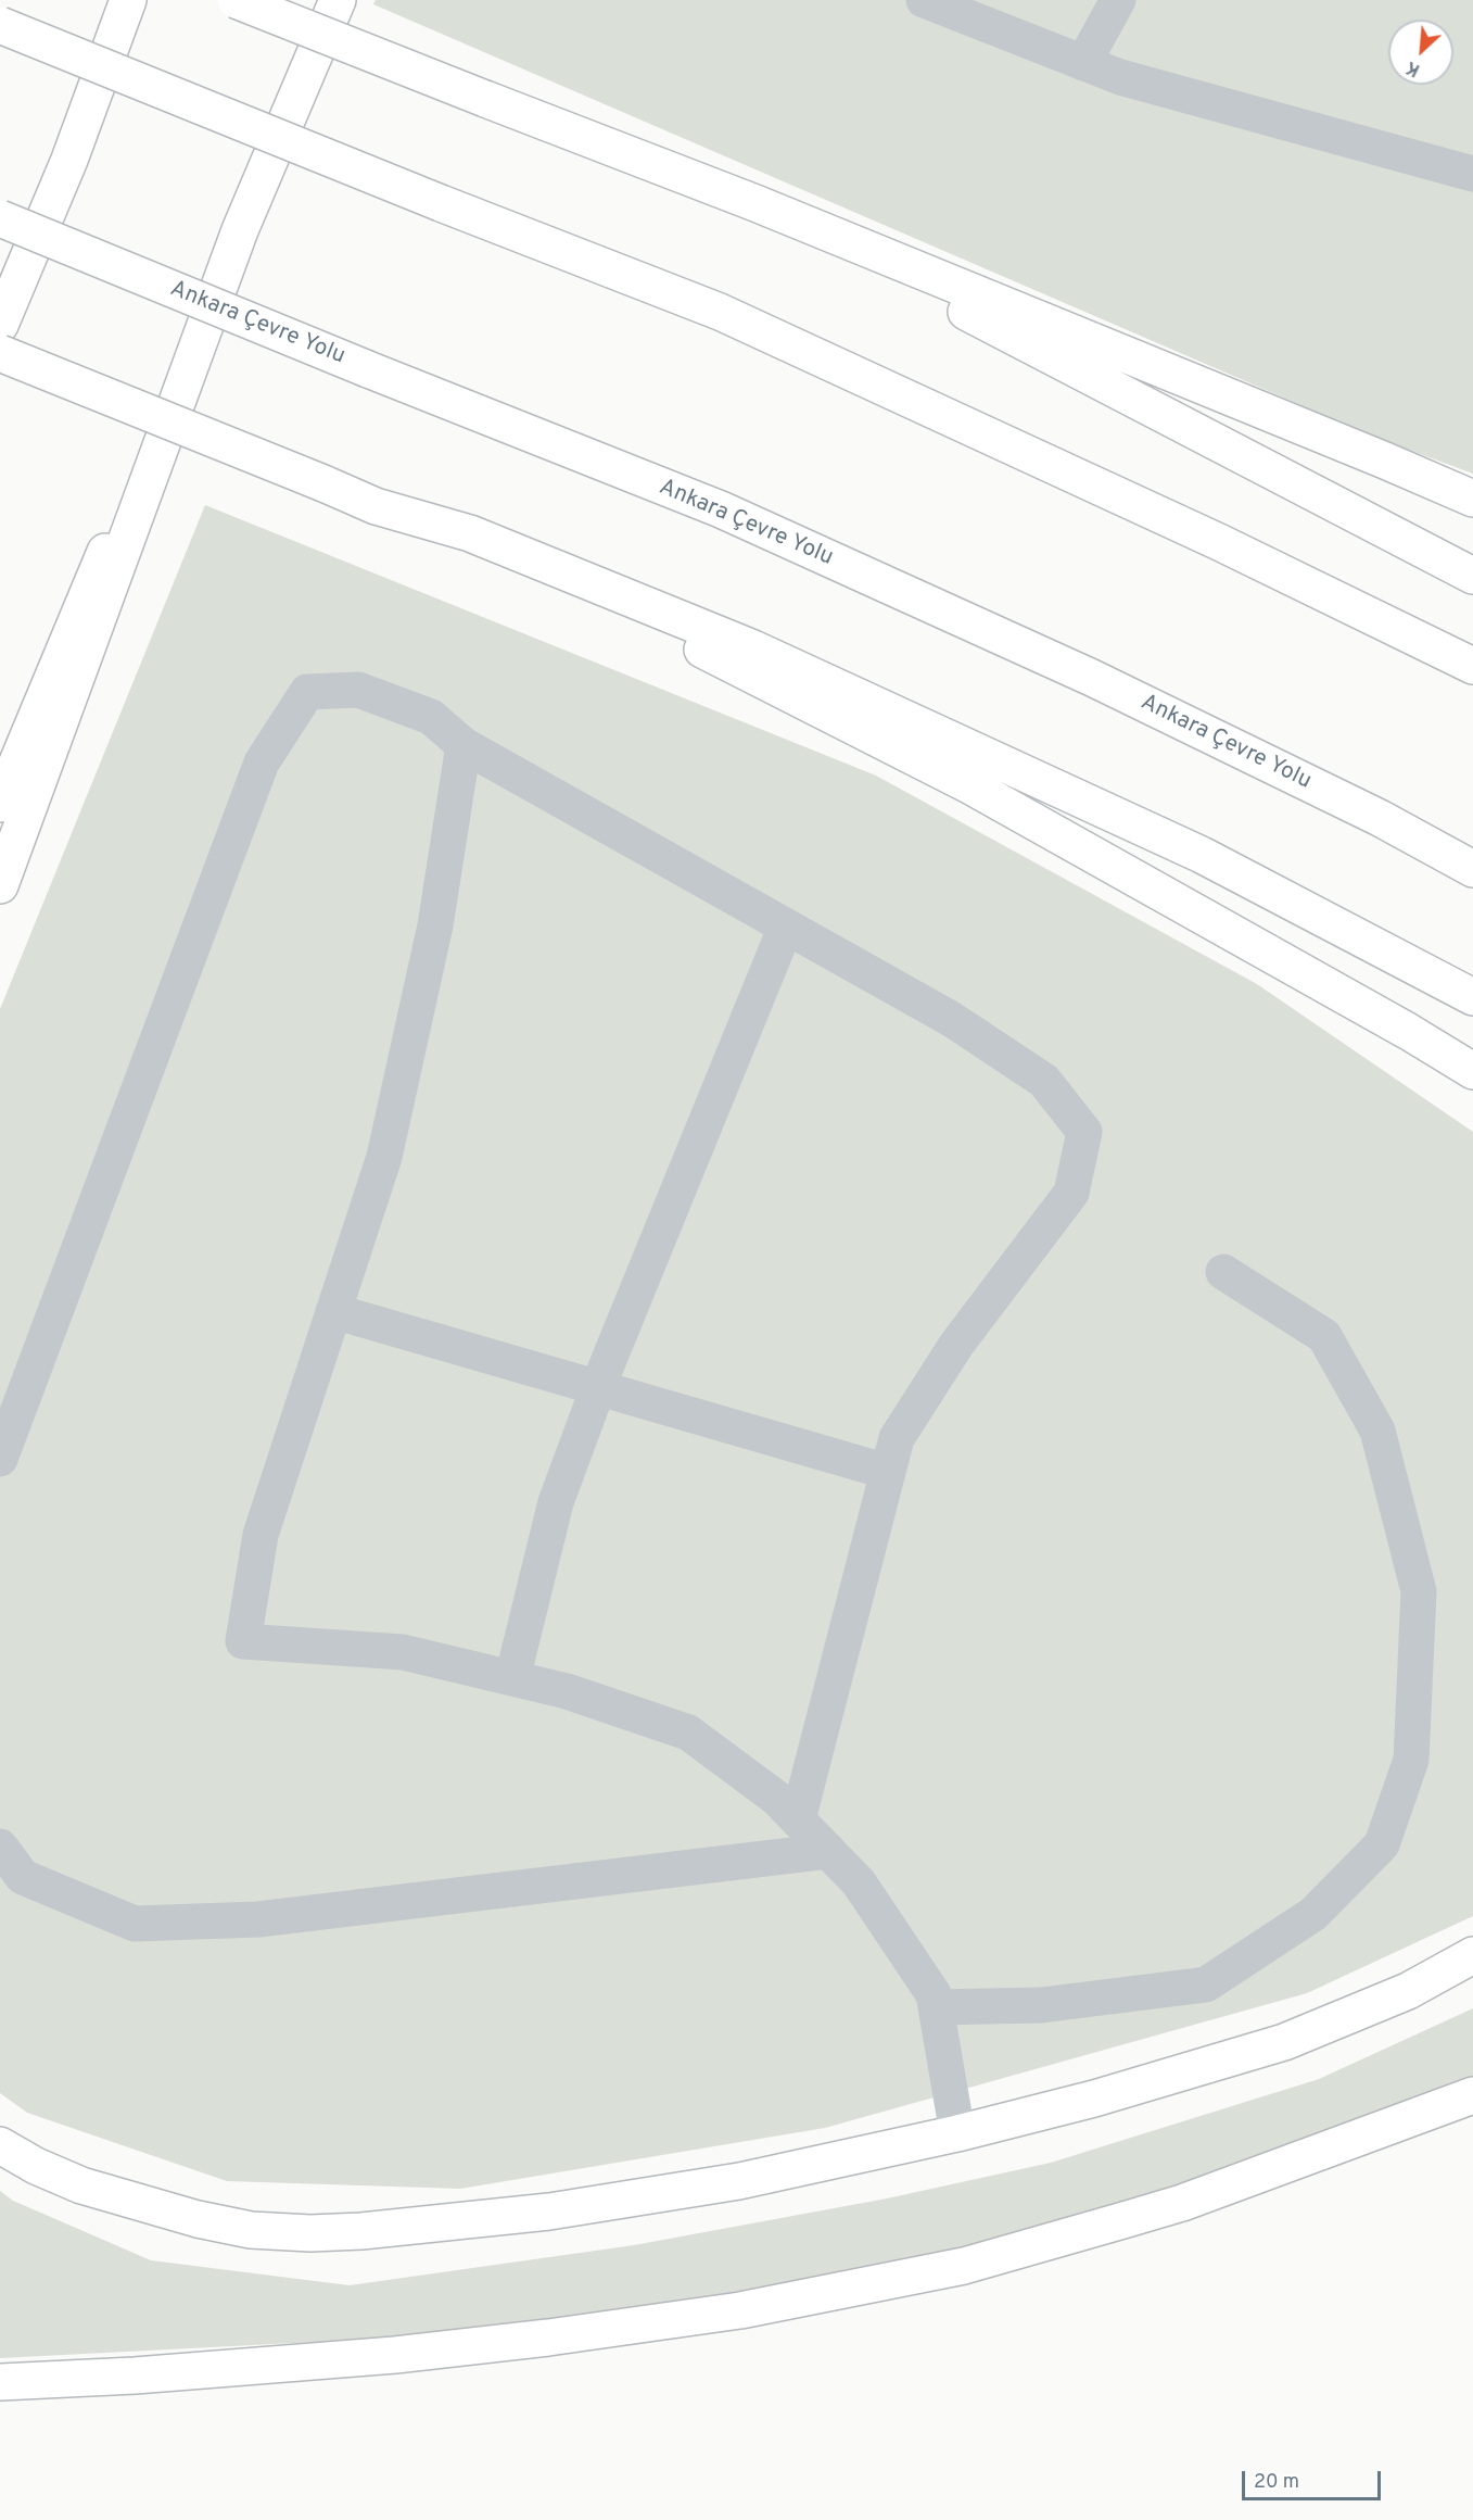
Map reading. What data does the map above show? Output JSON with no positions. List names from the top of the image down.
{
  "streets": {
    "main road": ["Ankara Çevre Yolu"]
  },
  "scale_bar": "20 m",
  "north": "bottom left"
}
